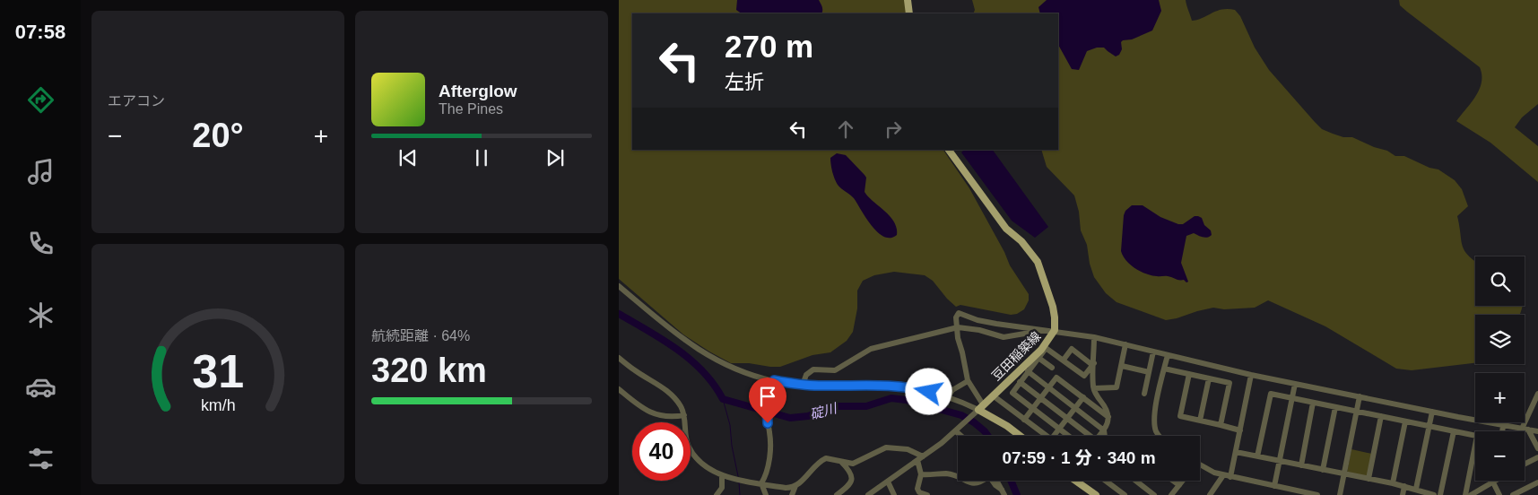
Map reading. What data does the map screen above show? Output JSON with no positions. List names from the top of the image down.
{
  "streets": {
    "main road": ["豆田稲築線"]
  },
  "water": ["碇川"],
  "page": {
    "tabs": "07:58",
    "tile": [
      "エアコン",
      ["航続距離 · 64%", "320 km"]
    ],
    "turn": ["270 m", "左折"],
    "song": ["Afterglow", "The Pines"],
    "heat": ["−", "20°", "+"],
    "map_buttons": ["+", "−"],
    "limit": "40",
    "trip": "07:59 · 1 分 · 340 m",
    "gauge": ["31", "km/h"]
  }
}
